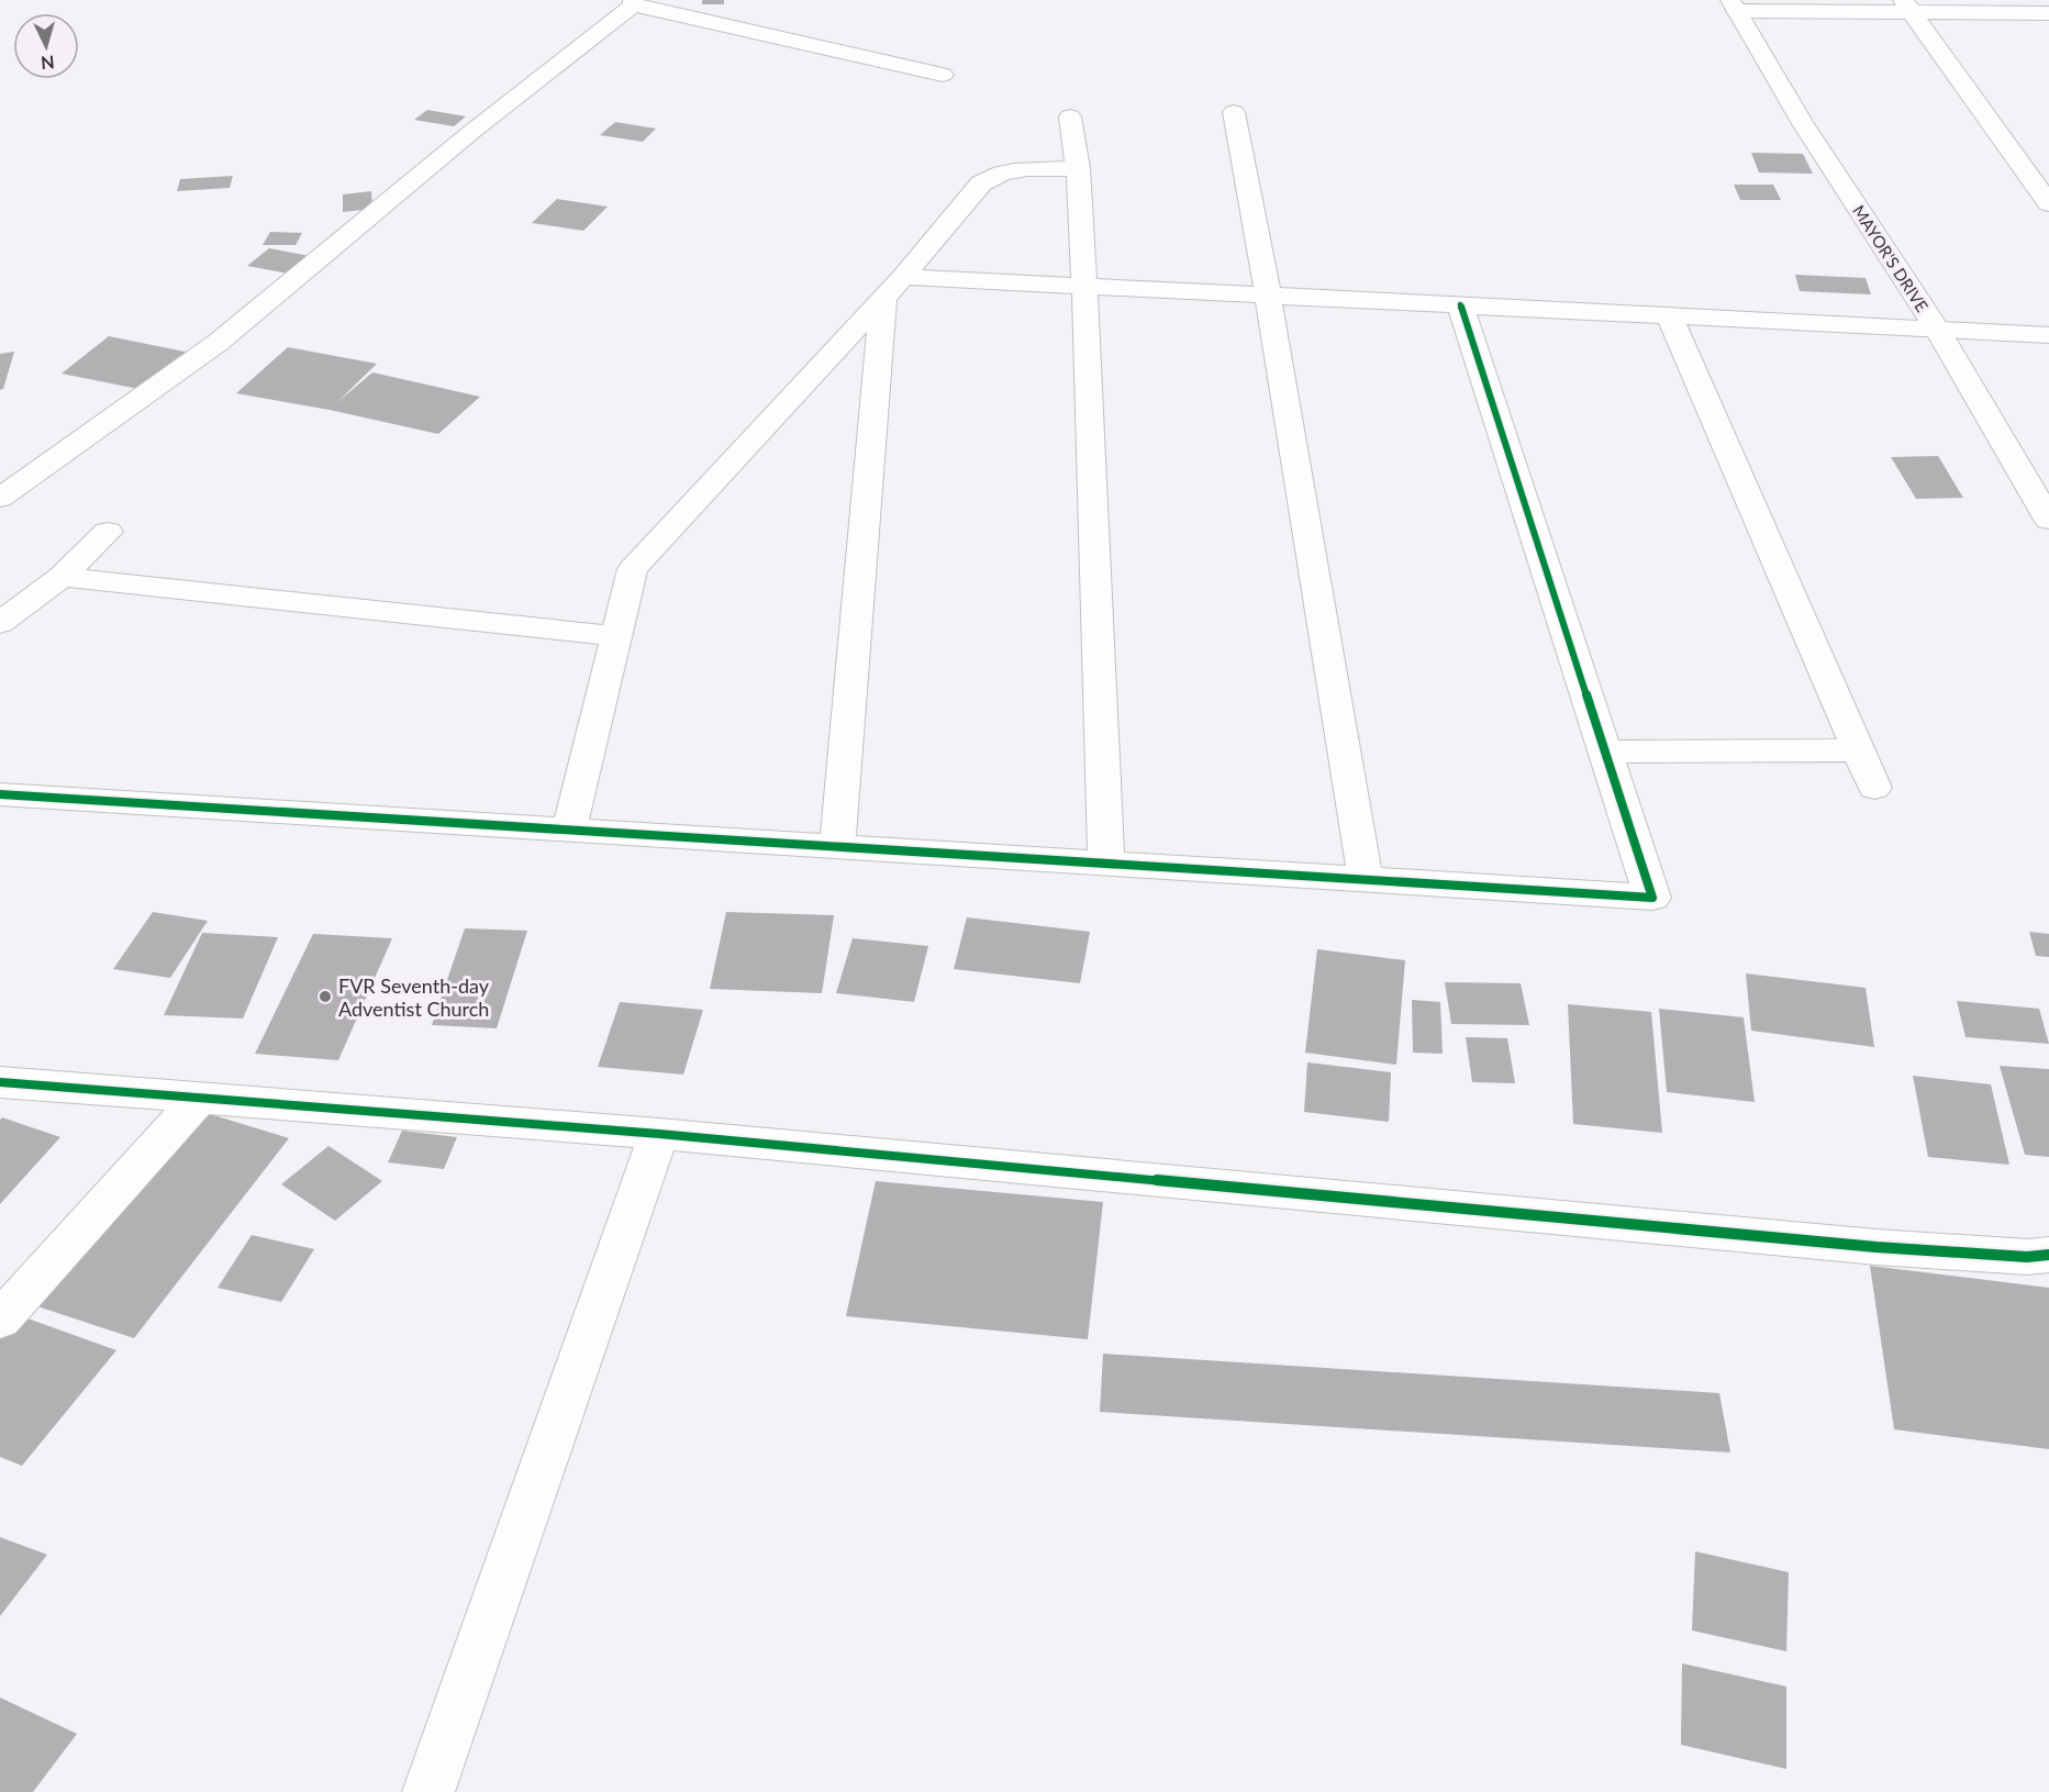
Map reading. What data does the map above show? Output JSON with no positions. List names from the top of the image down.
{
  "streets": {
    "street": ["MAYOR'S DRIVE"]
  },
  "places": ["FVR Seventh-day Adventist Church"],
  "north": "bottom"
}
